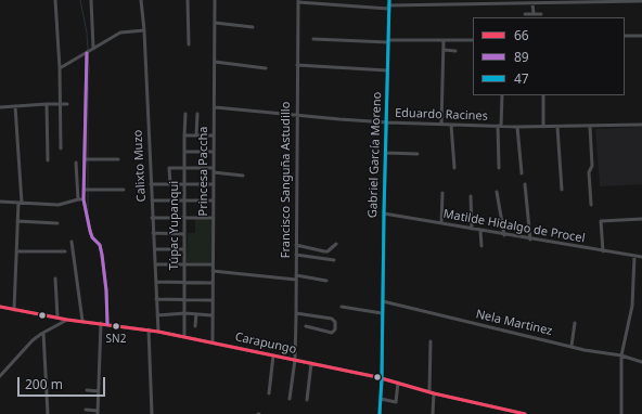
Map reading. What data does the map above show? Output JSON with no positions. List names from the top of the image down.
{
  "streets": {
    "street": [
      "Eduardo Racines",
      "Gabriel García Moreno",
      "Calixto Muzo",
      "Princesa Paccha",
      "Francisco Sanguña Astudillo",
      "Túpac Yupanqui",
      "Matilde Hidalgo de Procel",
      "Nela Martinez",
      "Carapungo"
    ]
  },
  "crossings": [
    ["Eduardo Racines", "Gabriel García Moreno"],
    ["Eduardo Racines", "Princesa Paccha"],
    ["Eduardo Racines", "Francisco Sanguña Astudillo"],
    ["Gabriel García Moreno", "Matilde Hidalgo de Procel"],
    ["Gabriel García Moreno", "Nela Martinez"],
    ["Gabriel García Moreno", "Carapungo"],
    ["Calixto Muzo", "Carapungo"],
    ["Princesa Paccha", "Carapungo"],
    ["Francisco Sanguña Astudillo", "Carapungo"],
    ["Túpac Yupanqui", "Carapungo"]
  ],
  "places": ["SN2"],
  "lines": ["transit line 47", "transit line 89", "transit line 66"],
  "legend": ["66", "89", "47"],
  "scale_bar": "200 m"
}
